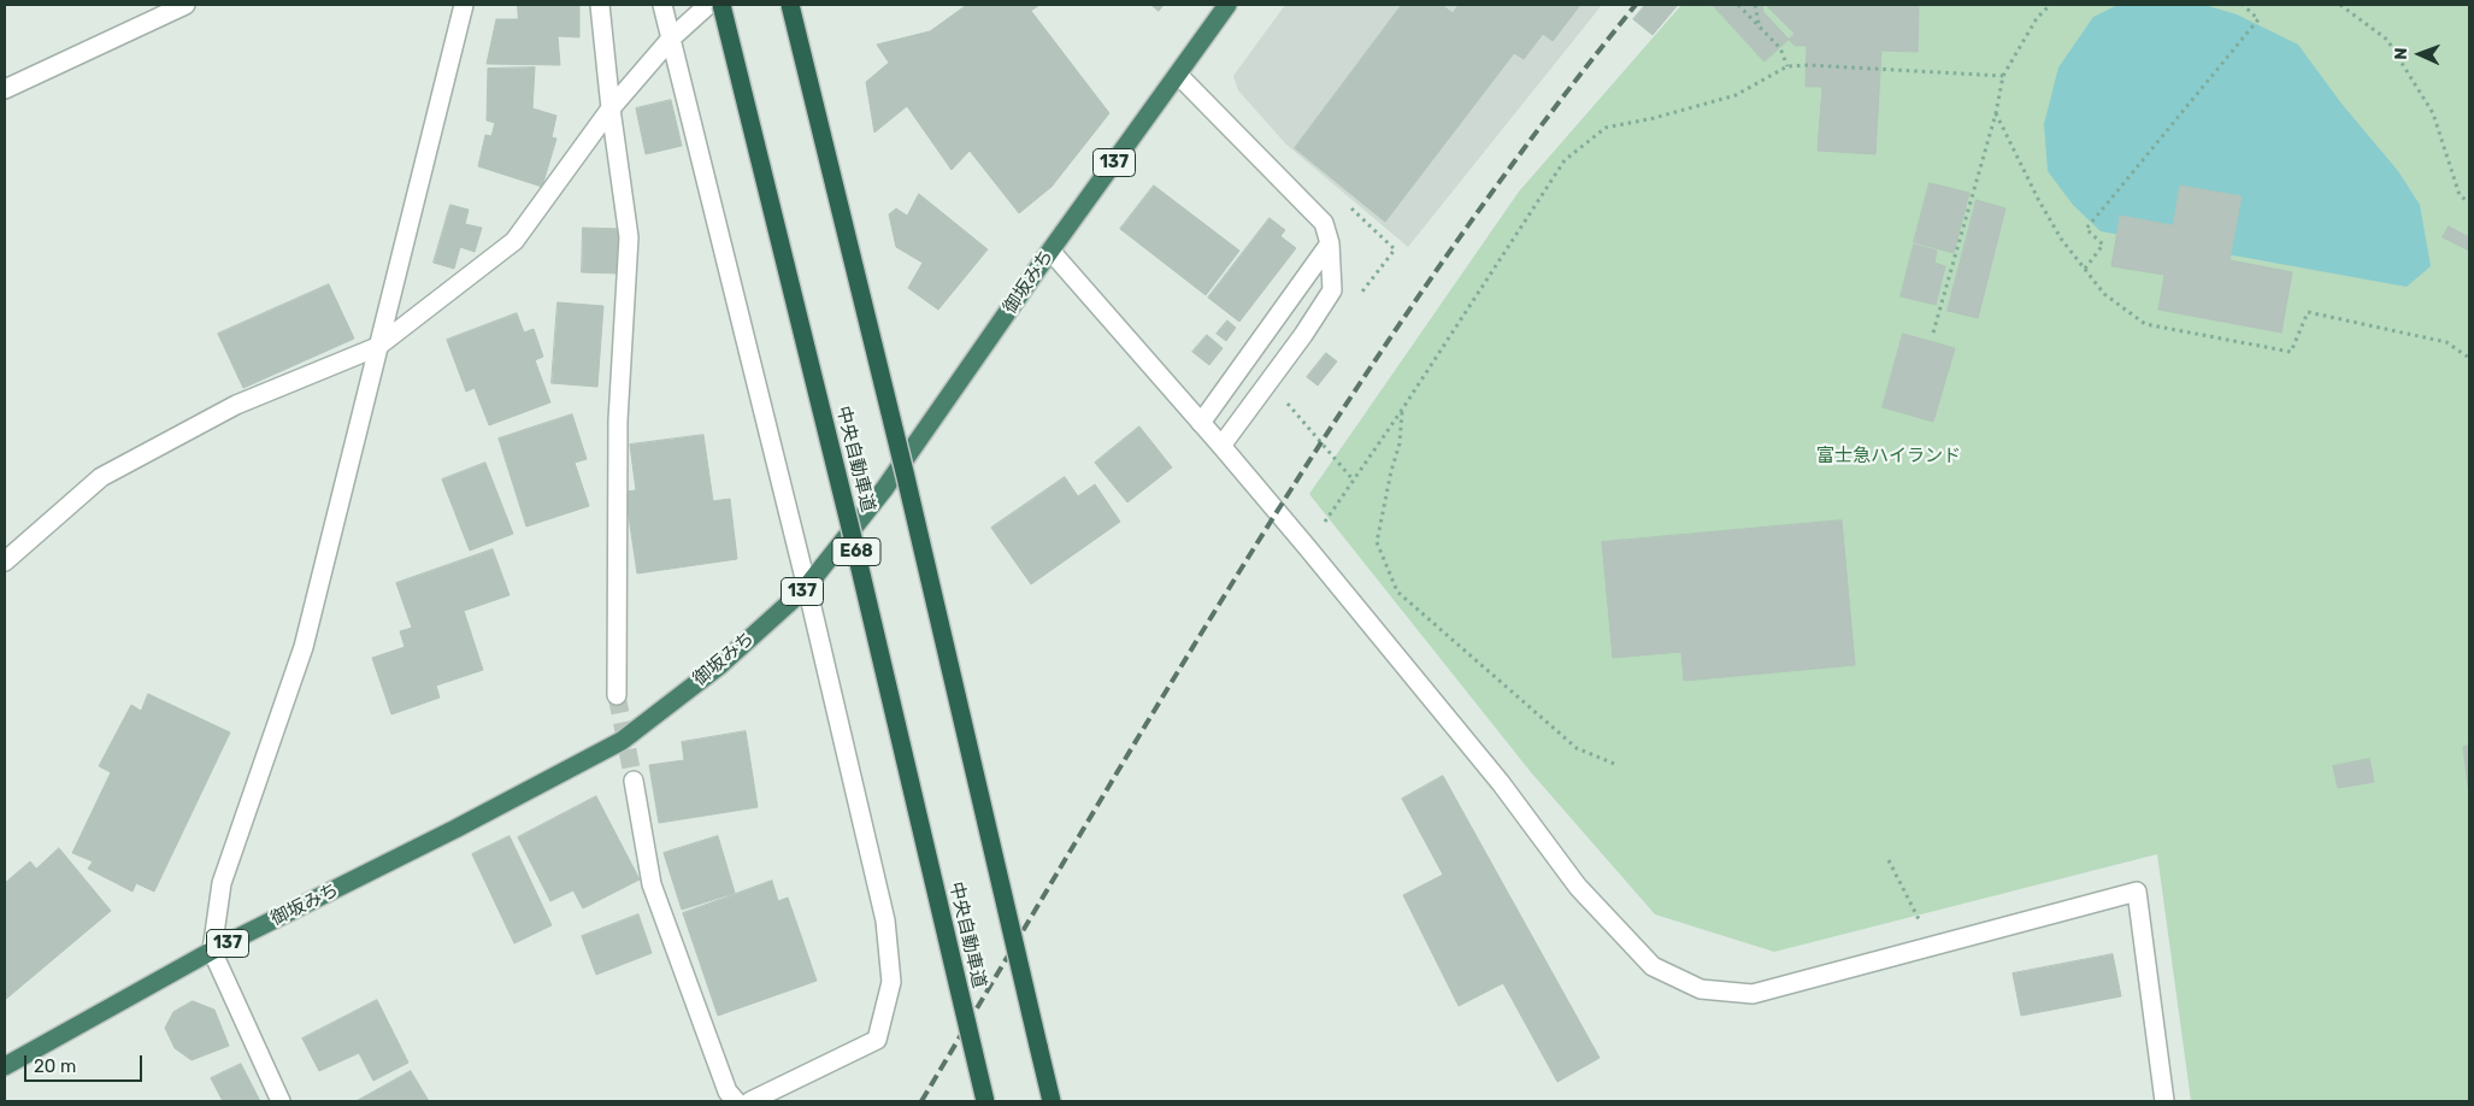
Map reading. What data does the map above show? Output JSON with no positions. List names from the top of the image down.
{
  "streets": {
    "highway": [
      "137",
      "御坂みち",
      "中央自動車道",
      "E68"
    ]
  },
  "parks": ["富士急ハイランド"],
  "scale_bar": "20 m",
  "north": "left"
}
